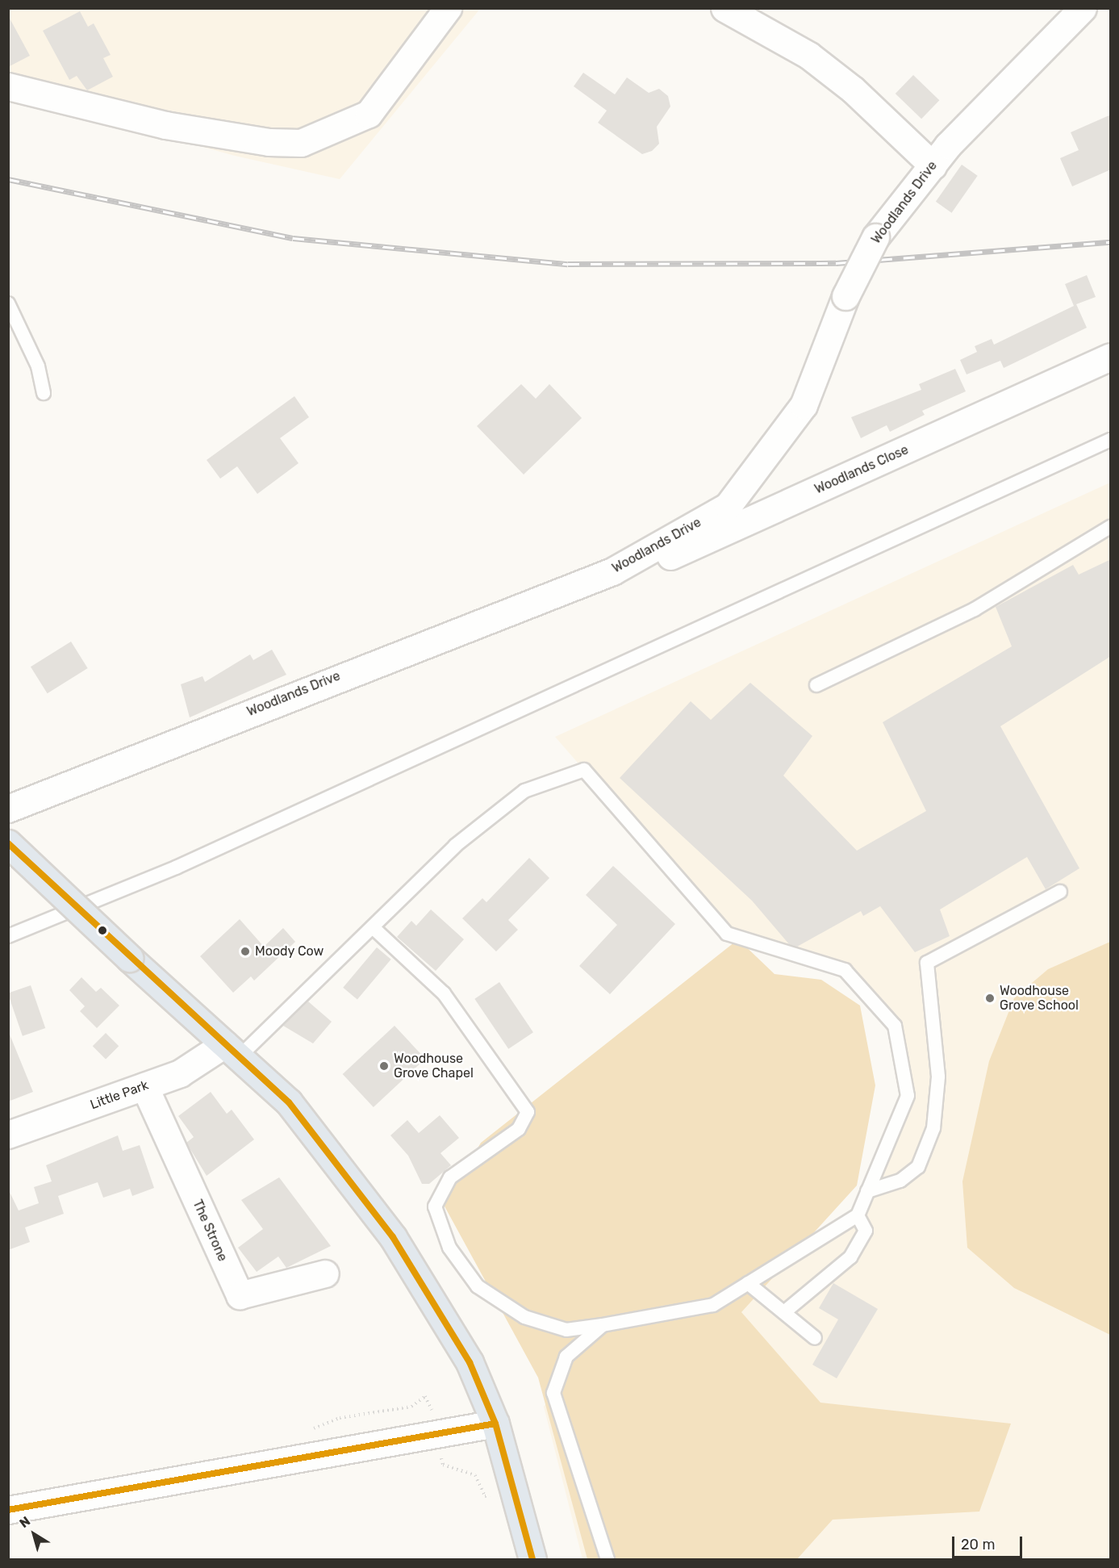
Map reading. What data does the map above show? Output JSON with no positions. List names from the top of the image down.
{
  "streets": {
    "street": [
      "Woodlands Drive",
      "Woodlands Close",
      "Little Park",
      "The Strone"
    ]
  },
  "crossings": [
    ["Woodlands Drive", "Woodlands Close"],
    ["Little Park", "The Strone"]
  ],
  "places": ["Moody Cow", "Woodhouse Grove School", "Woodhouse Grove Chapel"],
  "scale_bar": "20 m",
  "north": "top left"
}
